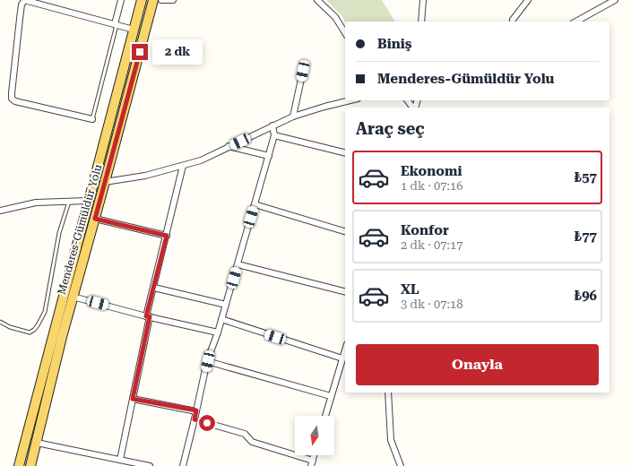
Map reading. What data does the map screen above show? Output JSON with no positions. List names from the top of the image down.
{
  "streets": {
    "main road": ["Menderes-Gümüldür Yolu"]
  },
  "north": "bottom",
  "page": {
    "banner": ["Biniş", "Menderes-Gümüldür Yolu"],
    "bubble": "2 dk",
    "heading": "Araç seç",
    "list": [
      {
        "name": "Ekonomi",
        "note": "1 dk · 07:16",
        "value": "₺57"
      },
      {
        "name": "Konfor",
        "note": "2 dk · 07:17",
        "value": "₺77"
      },
      {
        "name": "XL",
        "note": "3 dk · 07:18",
        "value": "₺96"
      }
    ],
    "buttons": "Onayla"
  }
}
